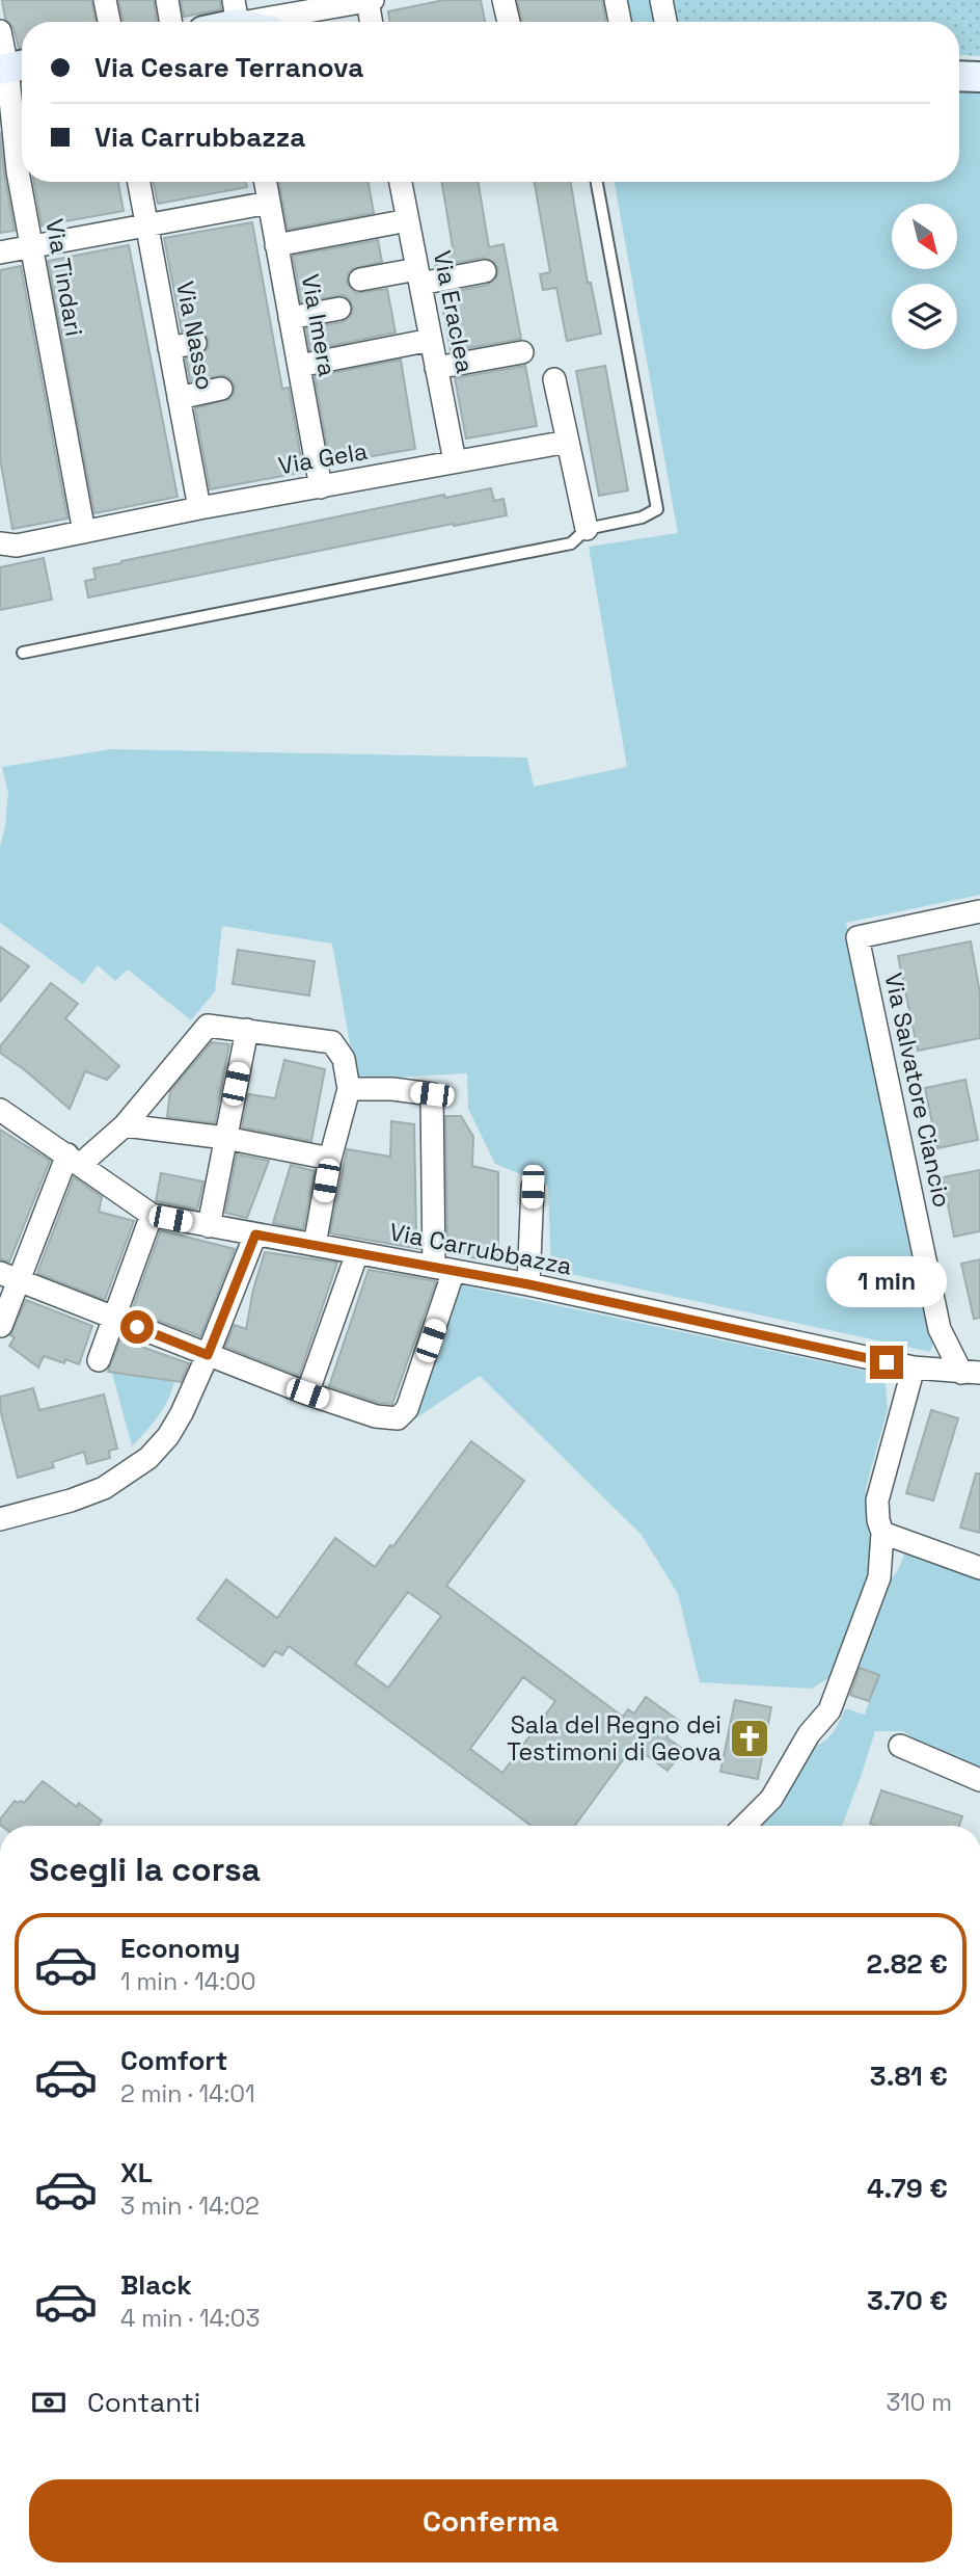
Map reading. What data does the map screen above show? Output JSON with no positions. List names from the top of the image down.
{
  "streets": {
    "street": [
      "Via Tindari",
      "Via Eraclea",
      "Via Imera",
      "Via Nasso",
      "Via Gela",
      "Via Salvatore Ciancio",
      "Via Carrubbazza"
    ]
  },
  "crossings": [
    ["Via Tindari", "Via Gela"],
    ["Via Eraclea", "Via Gela"],
    ["Via Imera", "Via Gela"],
    ["Via Nasso", "Via Gela"],
    ["Via Salvatore Ciancio", "Via Carrubbazza"]
  ],
  "places": {
    "church": ["Sala del Regno dei Testimoni di Geova"]
  },
  "north": "bottom right",
  "page": {
    "banner": ["Via Cesare Terranova", "Via Carrubbazza"],
    "bubble": "1 min",
    "heading": "Scegli la corsa",
    "list": [
      {
        "name": "Economy",
        "note": "1 min · 14:00",
        "value": "2.82 €"
      },
      {
        "name": "Comfort",
        "note": "2 min · 14:01",
        "value": "3.81 €"
      },
      {
        "name": "XL",
        "note": "3 min · 14:02",
        "value": "4.79 €"
      },
      {
        "name": "Black",
        "note": "4 min · 14:03",
        "value": "3.70 €"
      }
    ],
    "pay": ["Contanti", "310 m"],
    "buttons": "Conferma"
  }
}
